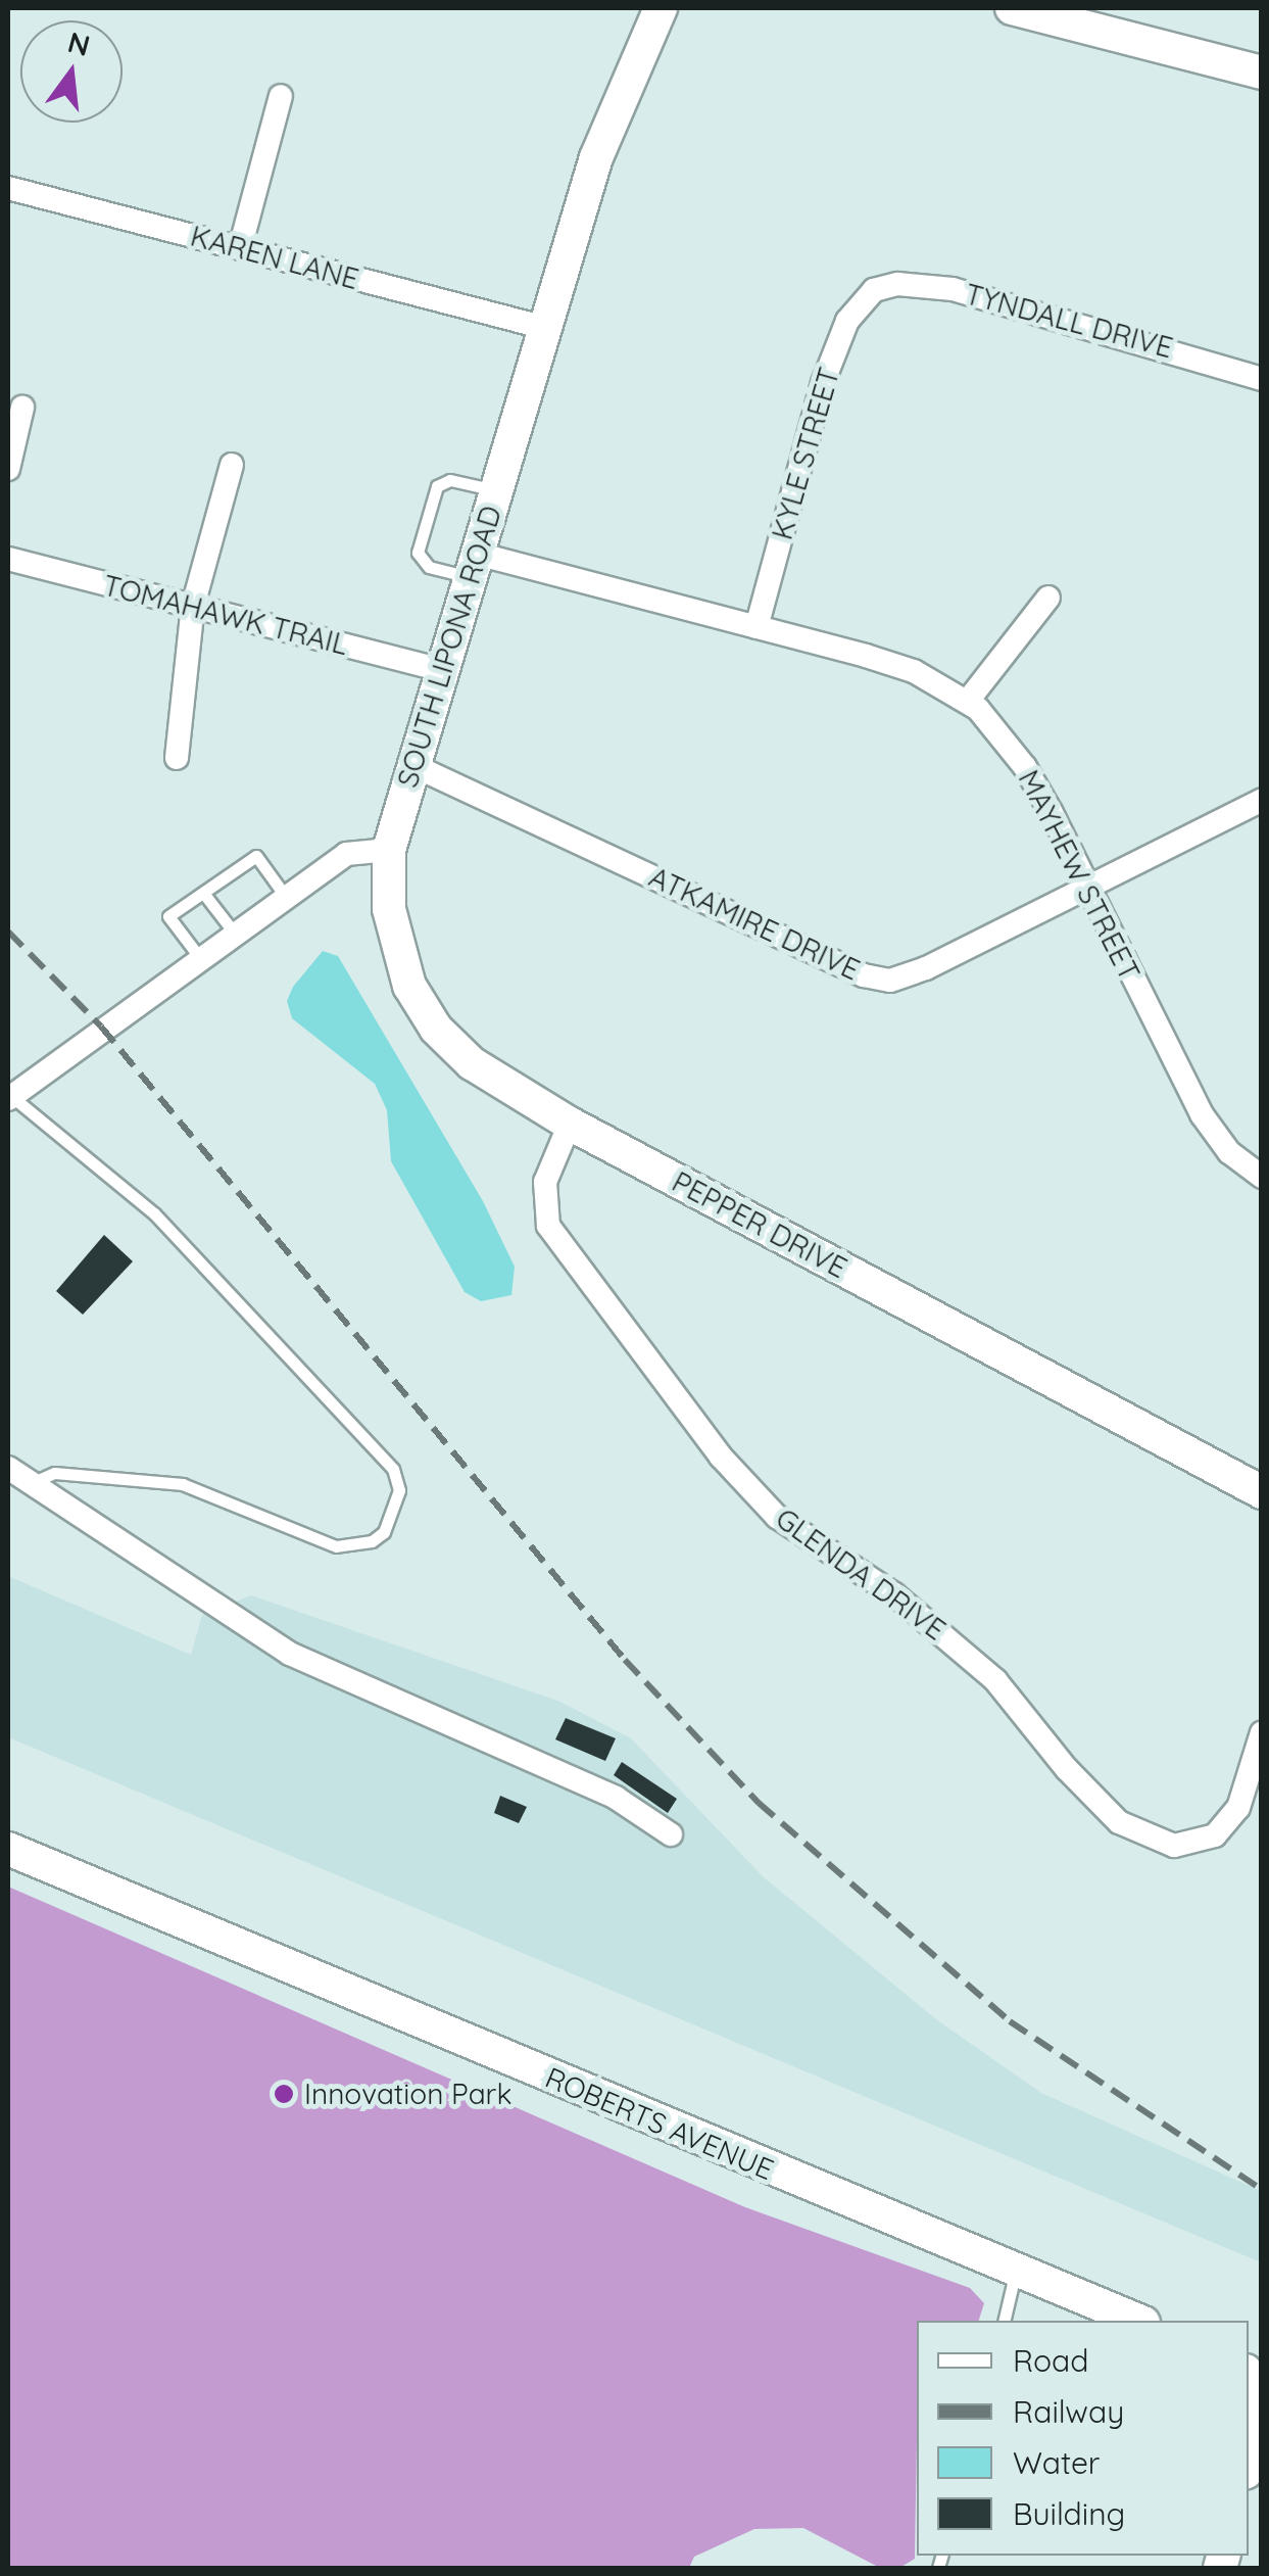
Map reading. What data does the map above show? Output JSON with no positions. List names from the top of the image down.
{
  "streets": {
    "street": [
      "KAREN LANE",
      "TYNDALL DRIVE",
      "KYLE STREET",
      "TOMAHAWK TRAIL",
      "SOUTH LIPONA ROAD",
      "MAYHEW STREET",
      "ATKAMIRE DRIVE",
      "PEPPER DRIVE",
      "GLENDA DRIVE",
      "ROBERTS AVENUE"
    ]
  },
  "crossings": [
    ["KAREN LANE", "SOUTH LIPONA ROAD"],
    ["TYNDALL DRIVE", "KYLE STREET"],
    ["KYLE STREET", "MAYHEW STREET"],
    ["TOMAHAWK TRAIL", "SOUTH LIPONA ROAD"],
    ["SOUTH LIPONA ROAD", "MAYHEW STREET"],
    ["SOUTH LIPONA ROAD", "ATKAMIRE DRIVE"],
    ["SOUTH LIPONA ROAD", "PEPPER DRIVE"],
    ["MAYHEW STREET", "ATKAMIRE DRIVE"],
    ["PEPPER DRIVE", "GLENDA DRIVE"]
  ],
  "places": ["Innovation Park"],
  "legend": [
    "Road",
    "Railway",
    "Water",
    "Building"
  ],
  "north": "top"
}
